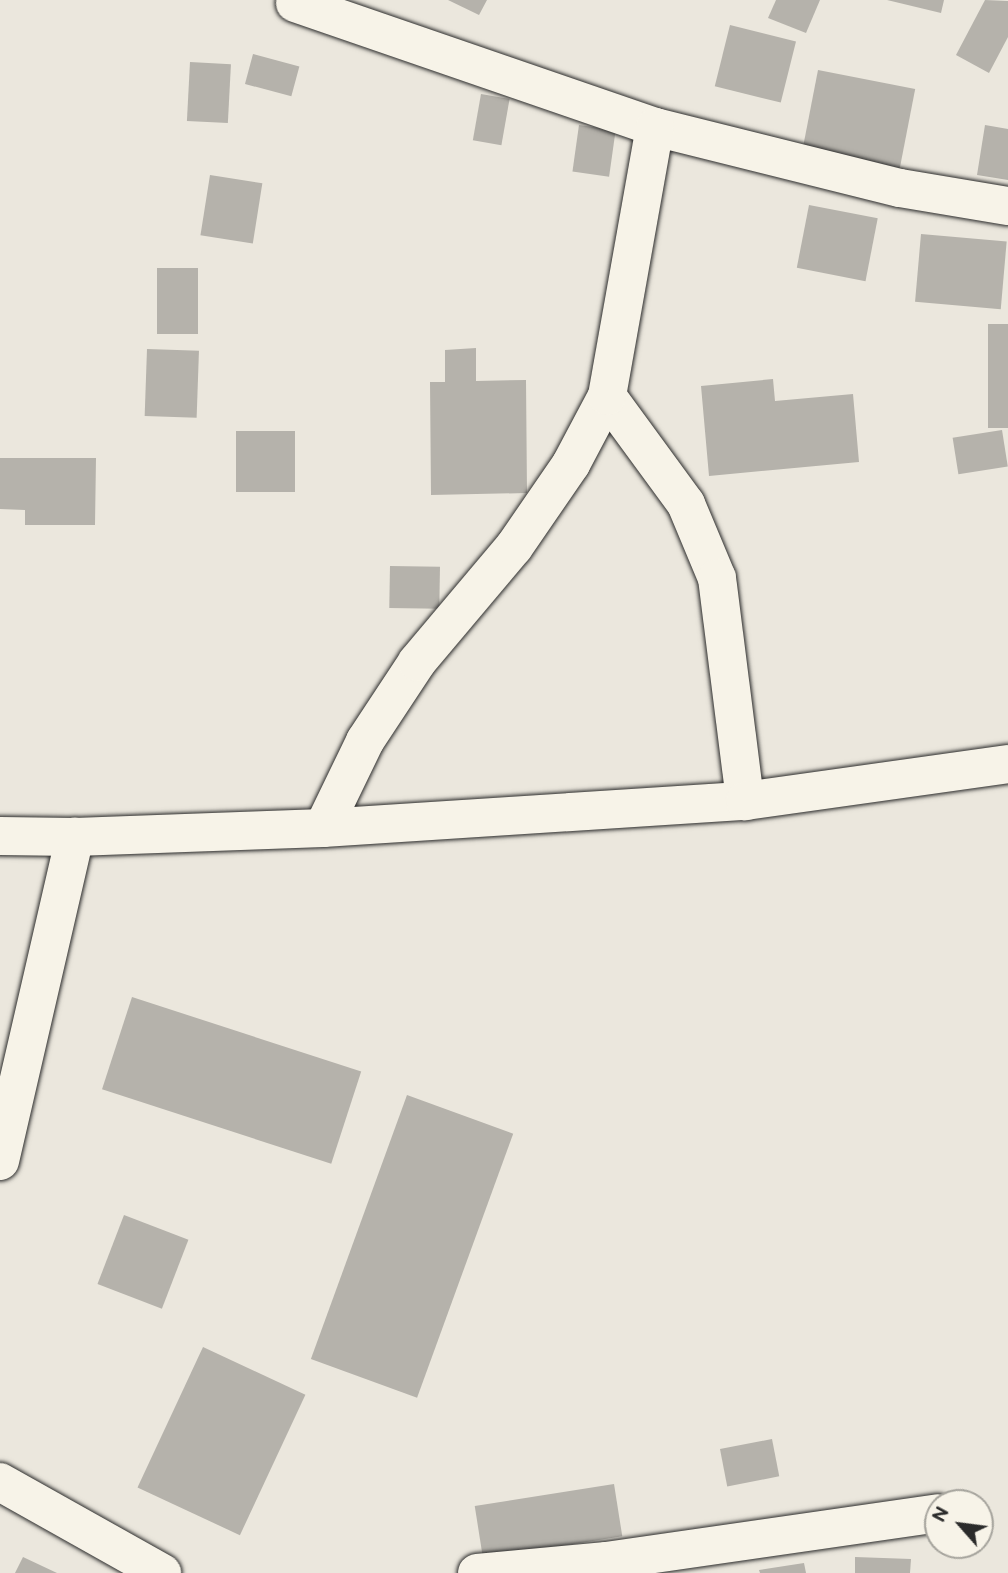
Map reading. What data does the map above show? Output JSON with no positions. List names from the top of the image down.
{
  "north": "top left"
}
